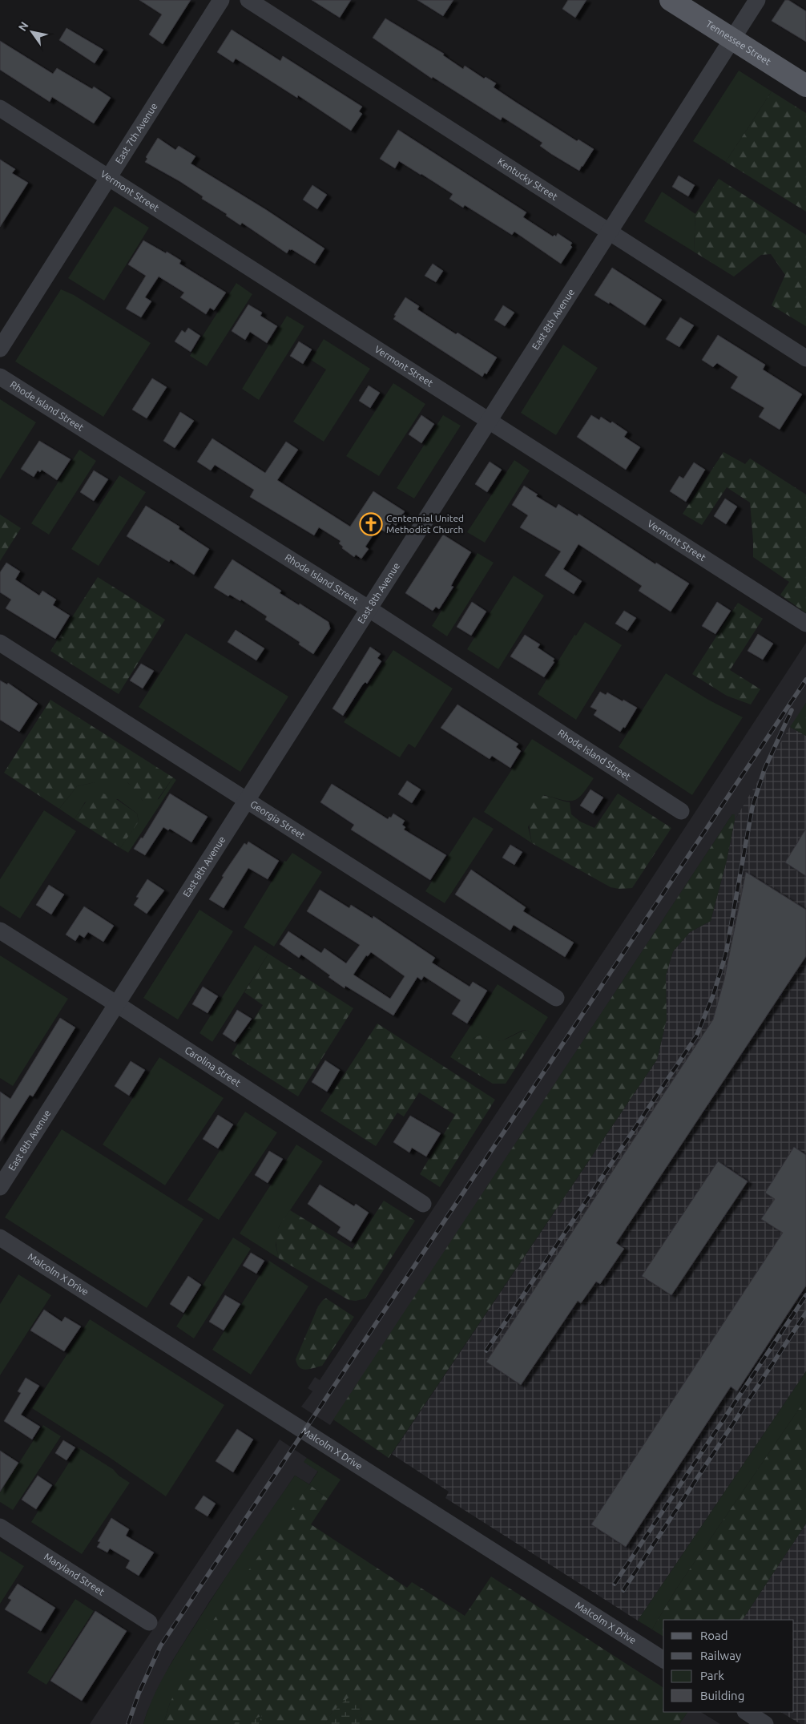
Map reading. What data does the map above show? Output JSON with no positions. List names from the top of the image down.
{
  "streets": {
    "main road": ["Tennessee Street"],
    "street": [
      "East 7th Avenue",
      "Kentucky Street",
      "Vermont Street",
      "East 8th Avenue",
      "Rhode Island Street",
      "Georgia Street",
      "Carolina Street",
      "Malcolm X Drive",
      "Maryland Street"
    ]
  },
  "crossings": [
    ["Tennessee Street", "East 8th Avenue"],
    ["East 7th Avenue", "Vermont Street"],
    ["Kentucky Street", "East 8th Avenue"],
    ["Vermont Street", "East 8th Avenue"],
    ["East 8th Avenue", "Rhode Island Street"],
    ["East 8th Avenue", "Georgia Street"],
    ["East 8th Avenue", "Carolina Street"]
  ],
  "places": {
    "church": ["Centennial United Methodist Church"]
  },
  "legend": [
    "Road",
    "Railway",
    "Park",
    "Building"
  ],
  "north": "top left"
}
